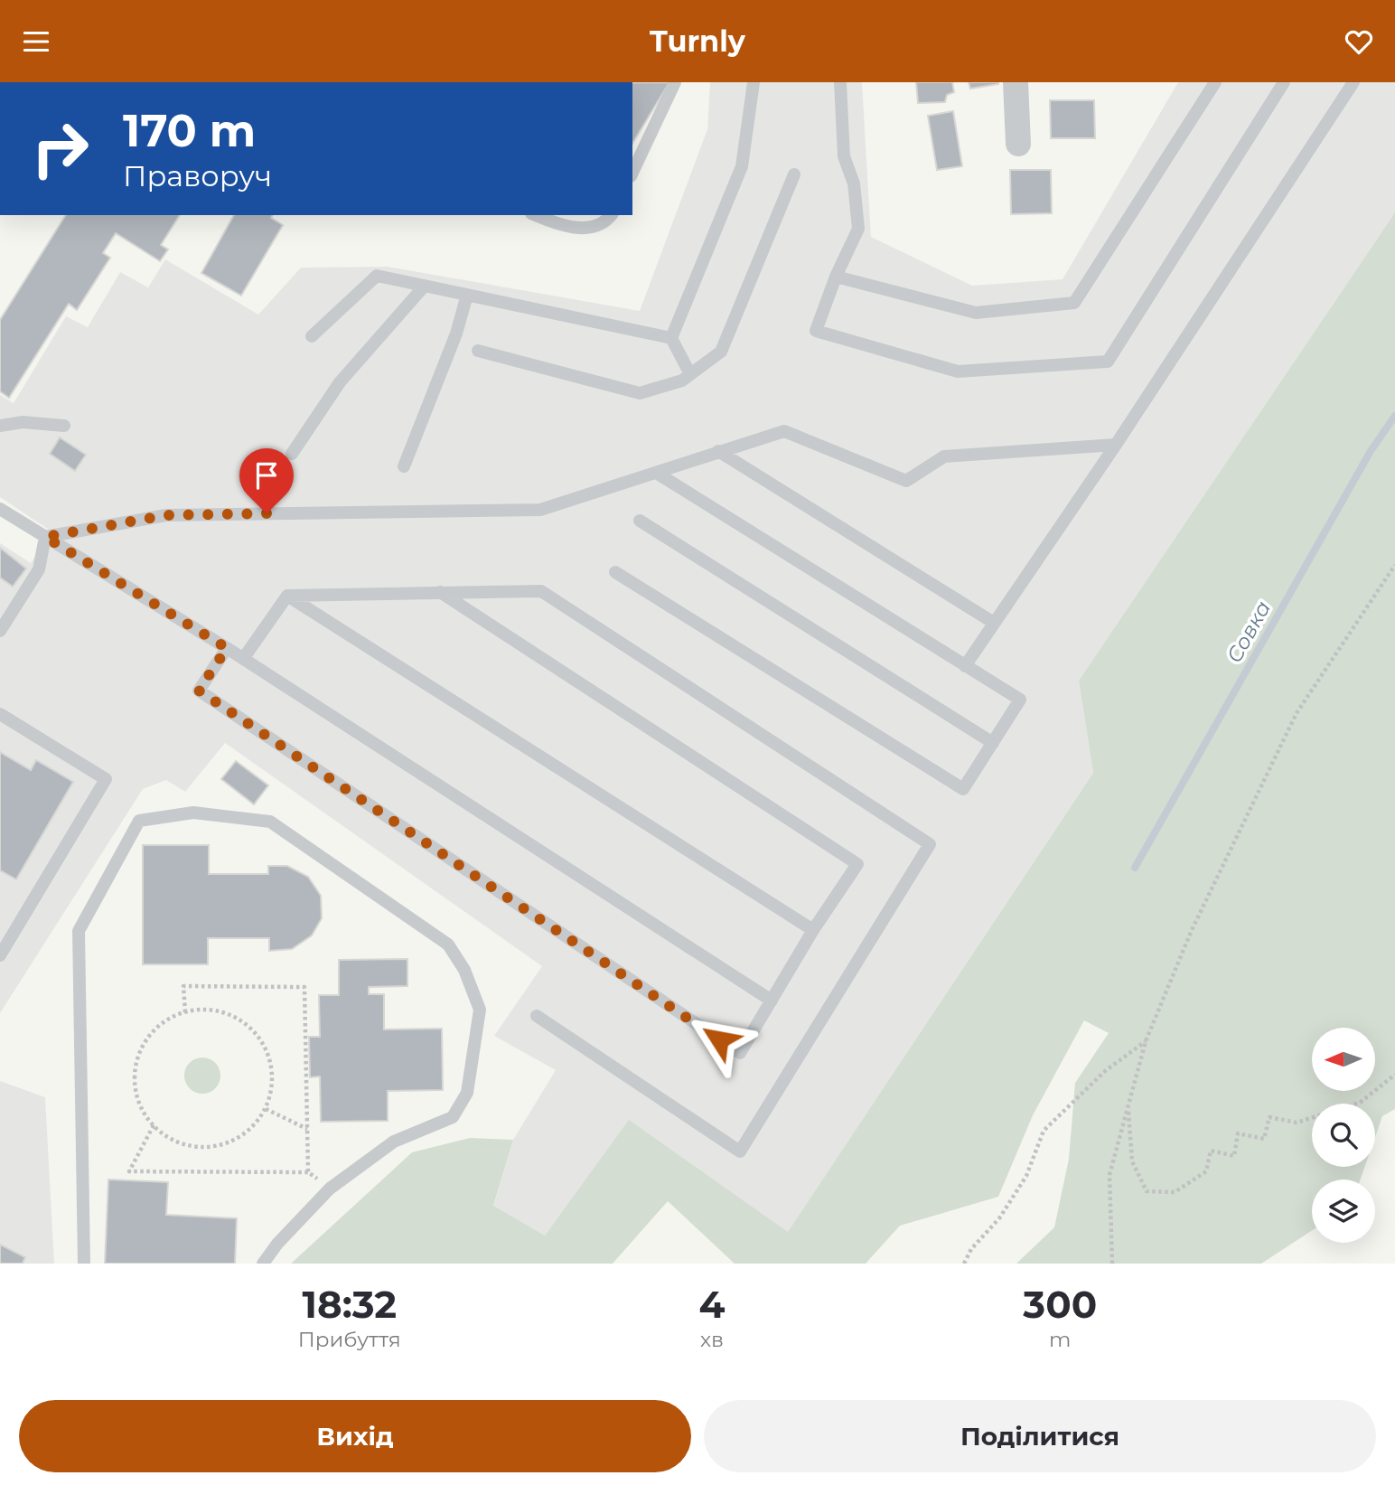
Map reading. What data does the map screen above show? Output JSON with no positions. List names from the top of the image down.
{
  "water": ["Совка"],
  "north": "left",
  "page": {
    "header": "Turnly",
    "turn": ["170 m", "Праворуч"],
    "eta": [
      "18:32",
      "Прибуття",
      "4",
      "хв",
      "300",
      "m"
    ],
    "buttons": ["Вихід", "Поділитися"]
  }
}
